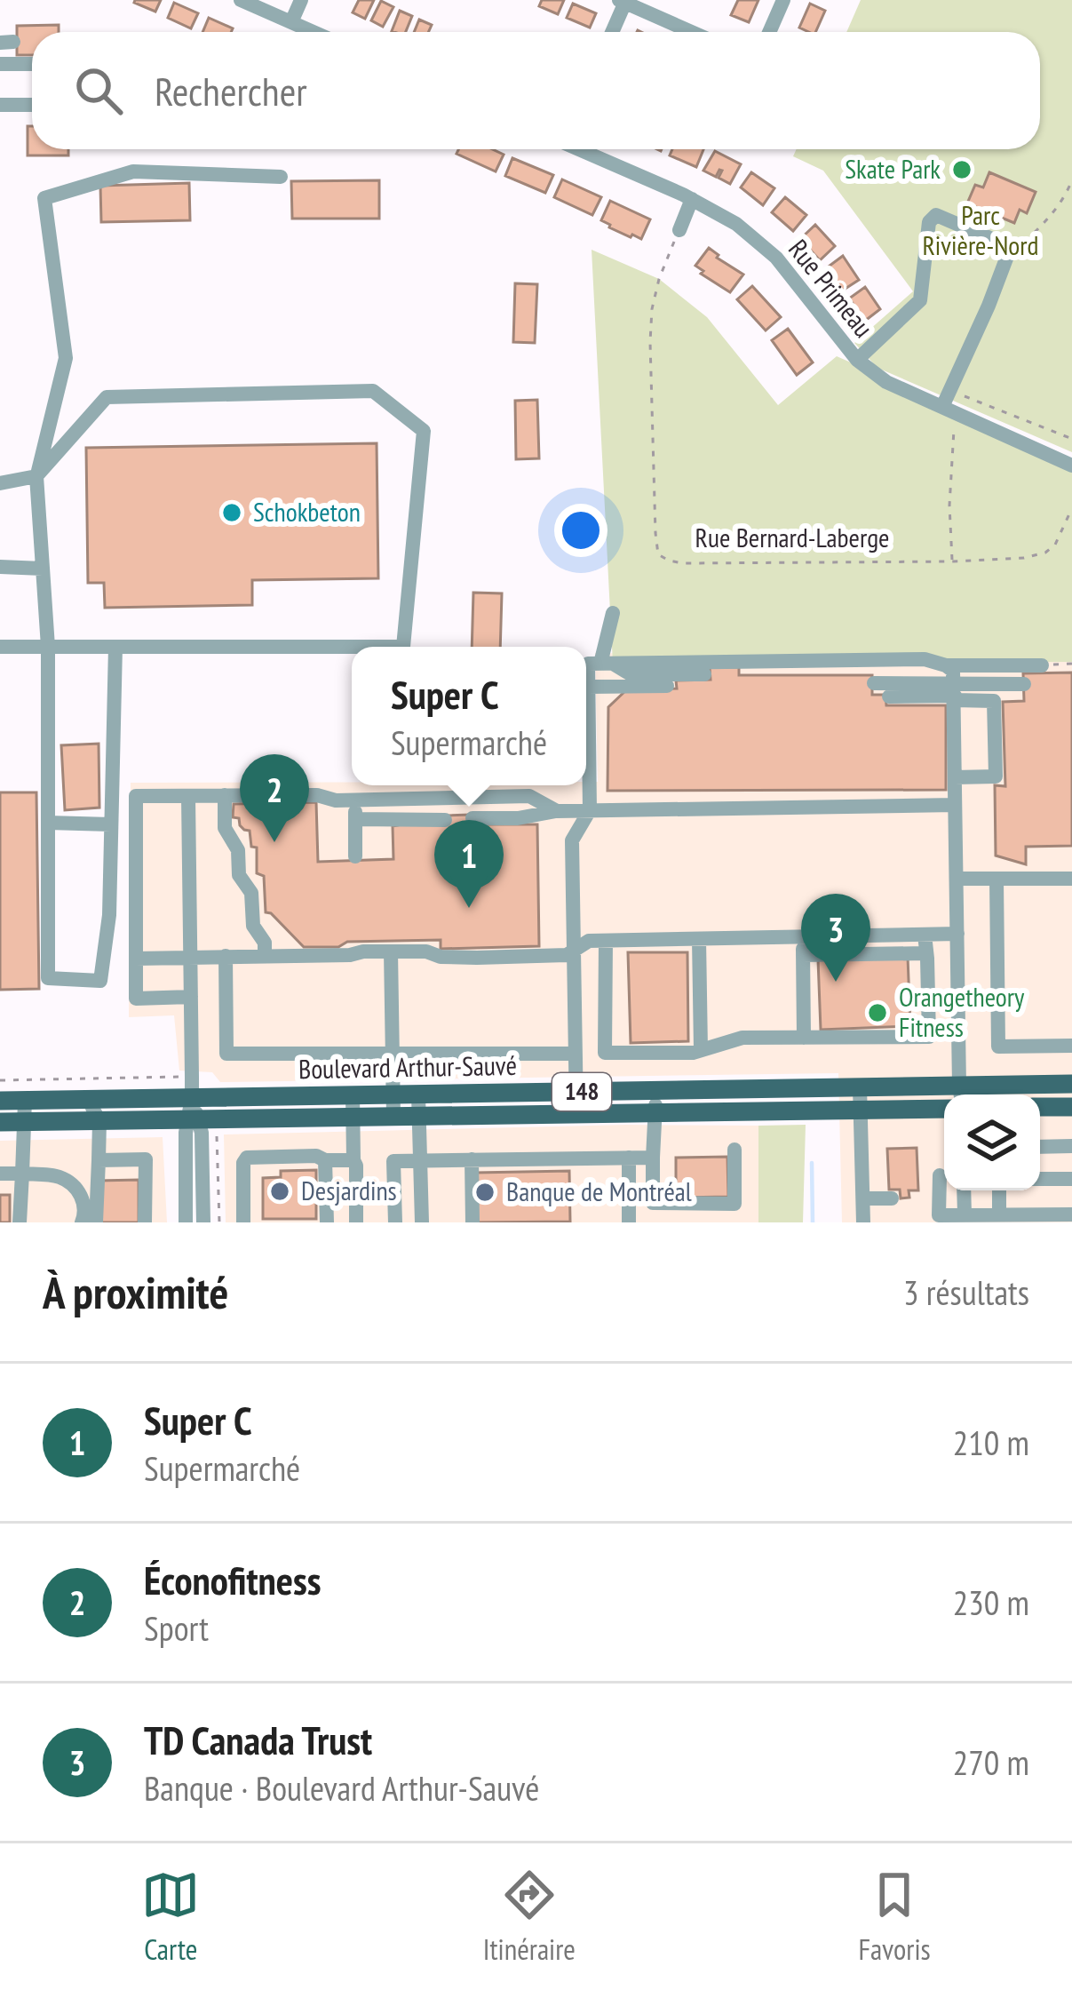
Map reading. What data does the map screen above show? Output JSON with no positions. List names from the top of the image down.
{
  "streets": {
    "main road": ["Boulevard Arthur-Sauvé", "148"],
    "street": ["Rue Primeau"],
    "path": ["Rue Bernard-Laberge"]
  },
  "parks": ["Parc Rivière-Nord"],
  "places": [
    "Skate Park",
    "Schokbeton",
    "Orangetheory Fitness",
    "Desjardins",
    "Banque de Montréal"
  ],
  "page": {
    "search": "Rechercher",
    "popup": ["Super C", "Supermarché"],
    "pins": ["2", "1", "3"],
    "heading": ["À proximité", "3 résultats"],
    "list": [
      {
        "mark": "1",
        "name": "Super C",
        "note": "Supermarché",
        "value": "210 m"
      },
      {
        "mark": "2",
        "name": "Éconofitness",
        "note": "Sport",
        "value": "230 m"
      },
      {
        "mark": "3",
        "name": "TD Canada Trust",
        "note": "Banque · Boulevard Arthur-Sauvé",
        "value": "270 m"
      }
    ],
    "nav": ["Carte", "Itinéraire", "Favoris"]
  }
}
